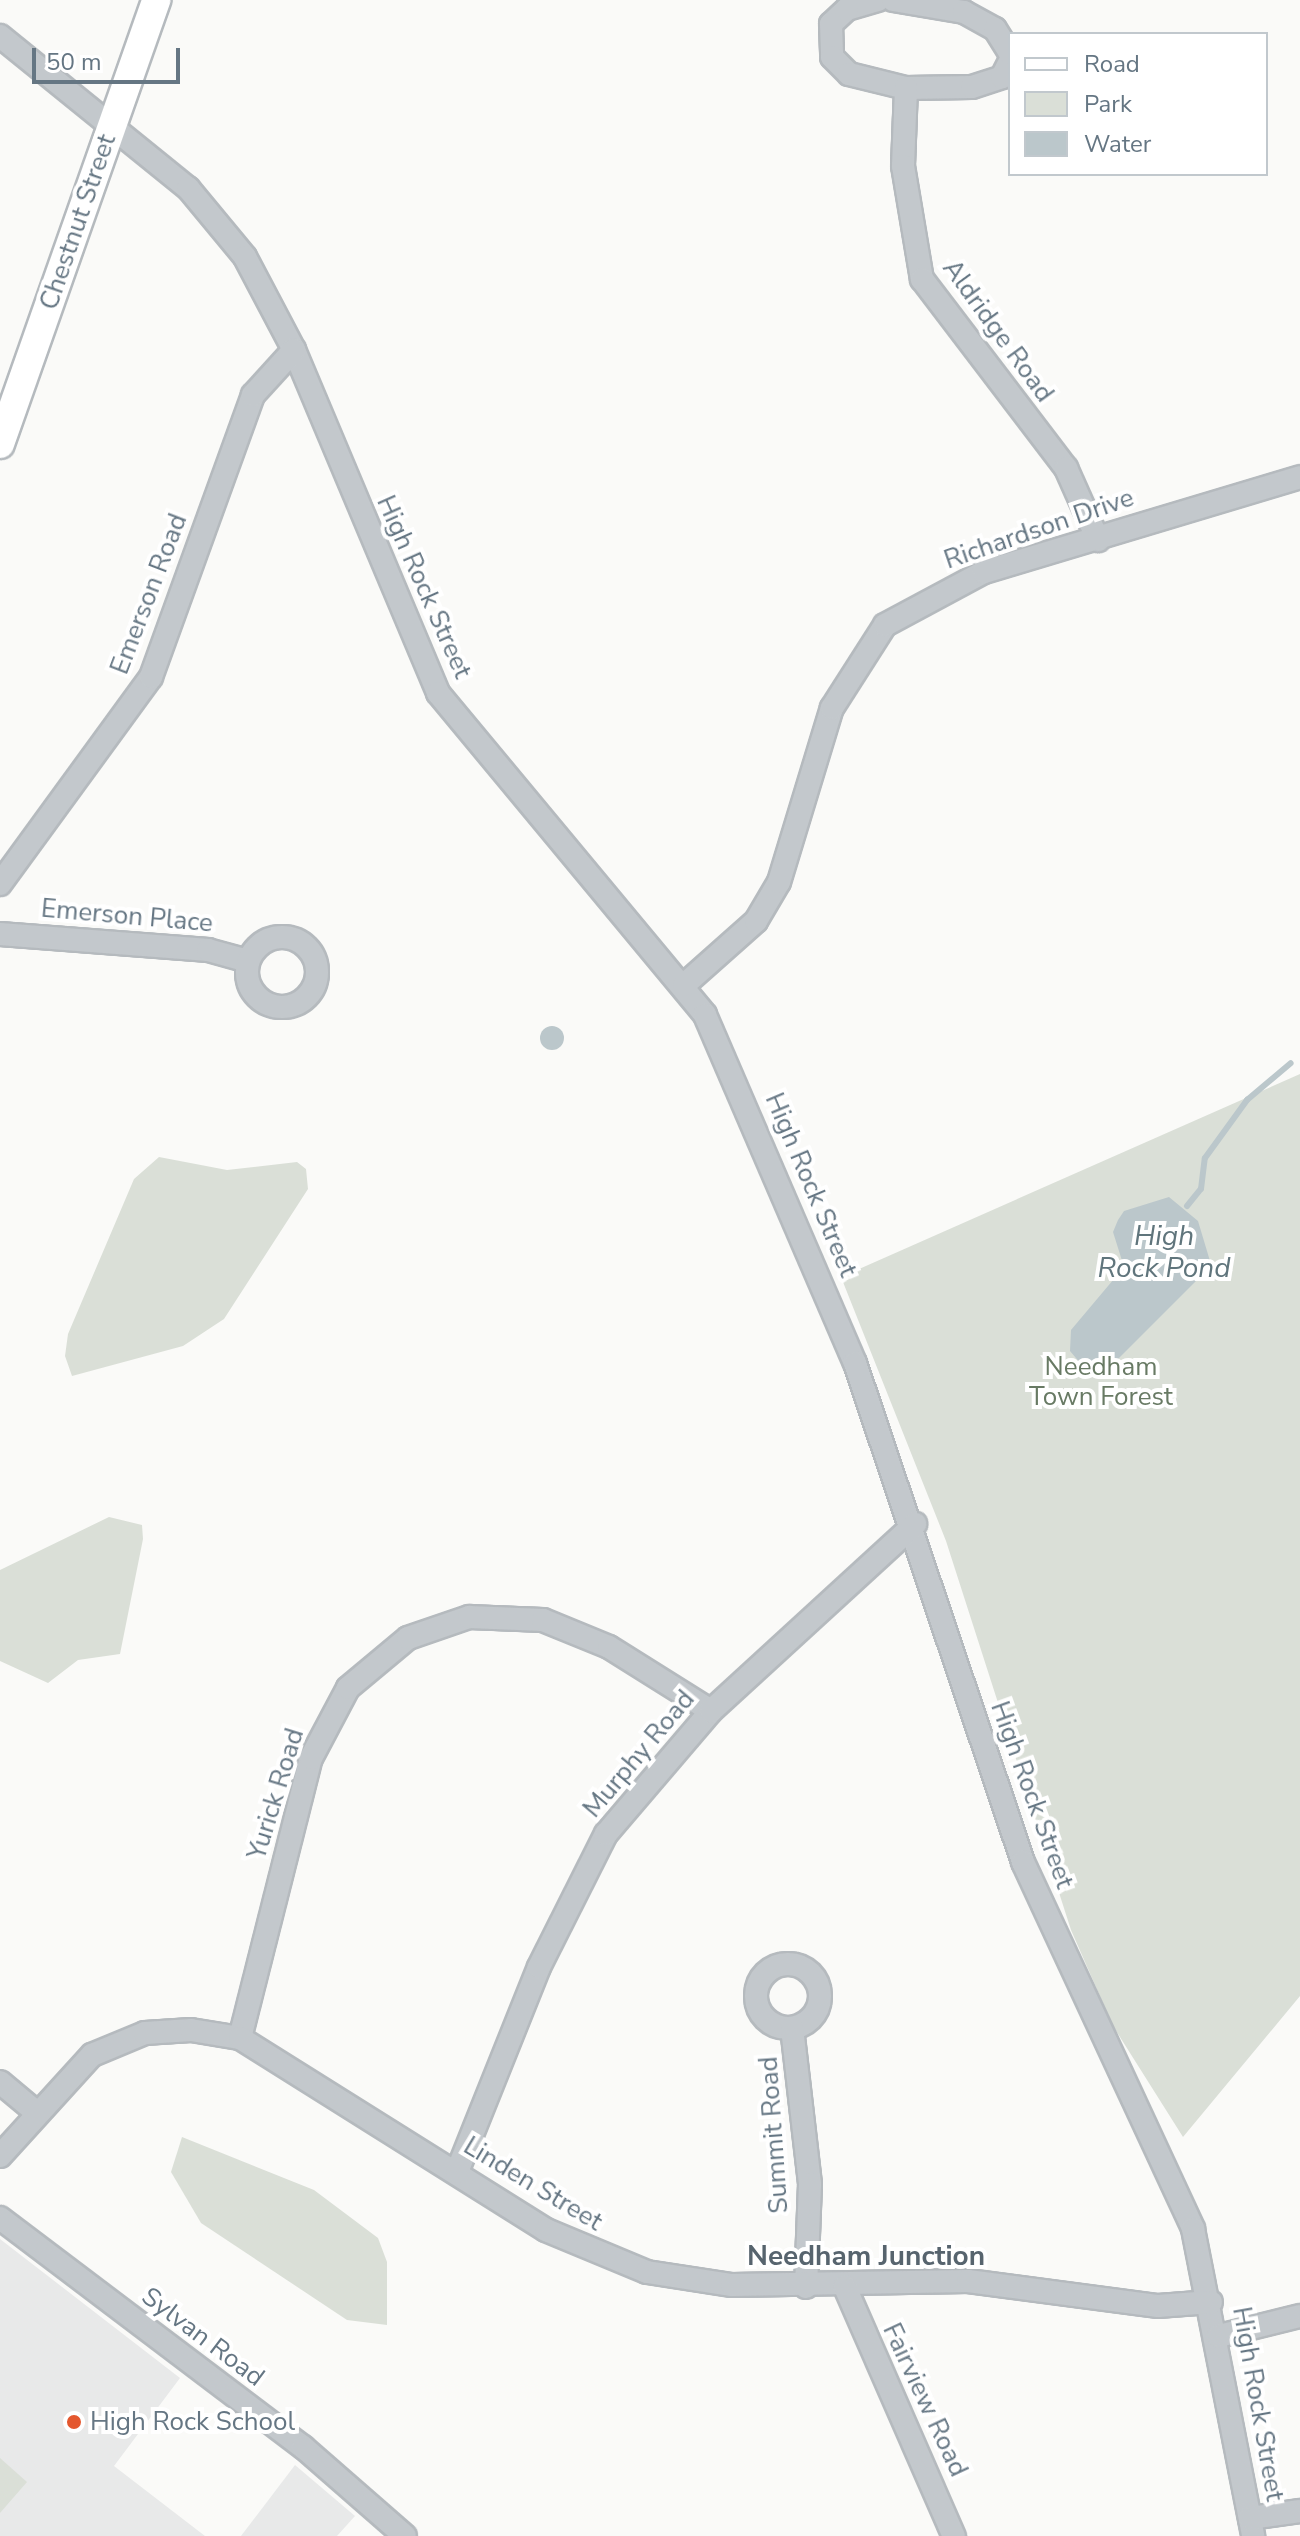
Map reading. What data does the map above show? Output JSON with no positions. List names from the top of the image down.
{
  "streets": {
    "main road": ["Chestnut Street"],
    "street": [
      "Aldridge Road",
      "Richardson Drive",
      "High Rock Street",
      "Emerson Road",
      "Emerson Place",
      "Murphy Road",
      "Yurick Road",
      "Summit Road",
      "Linden Street",
      "Sylvan Road",
      "Fairview Road"
    ]
  },
  "crossings": [
    ["Chestnut Street", "High Rock Street"],
    ["Aldridge Road", "Richardson Drive"],
    ["Richardson Drive", "High Rock Street"],
    ["High Rock Street", "Emerson Road"],
    ["High Rock Street", "Murphy Road"],
    ["High Rock Street", "Linden Street"],
    ["Murphy Road", "Yurick Road"],
    ["Murphy Road", "Linden Street"],
    ["Yurick Road", "Linden Street"],
    ["Summit Road", "Linden Street"],
    ["Linden Street", "Fairview Road"]
  ],
  "districts": ["Needham Junction"],
  "water": ["High Rock Pond"],
  "parks": ["Needham Town Forest"],
  "places": ["High Rock School"],
  "legend": ["Road", "Park", "Water"],
  "scale_bar": "50 m"
}
